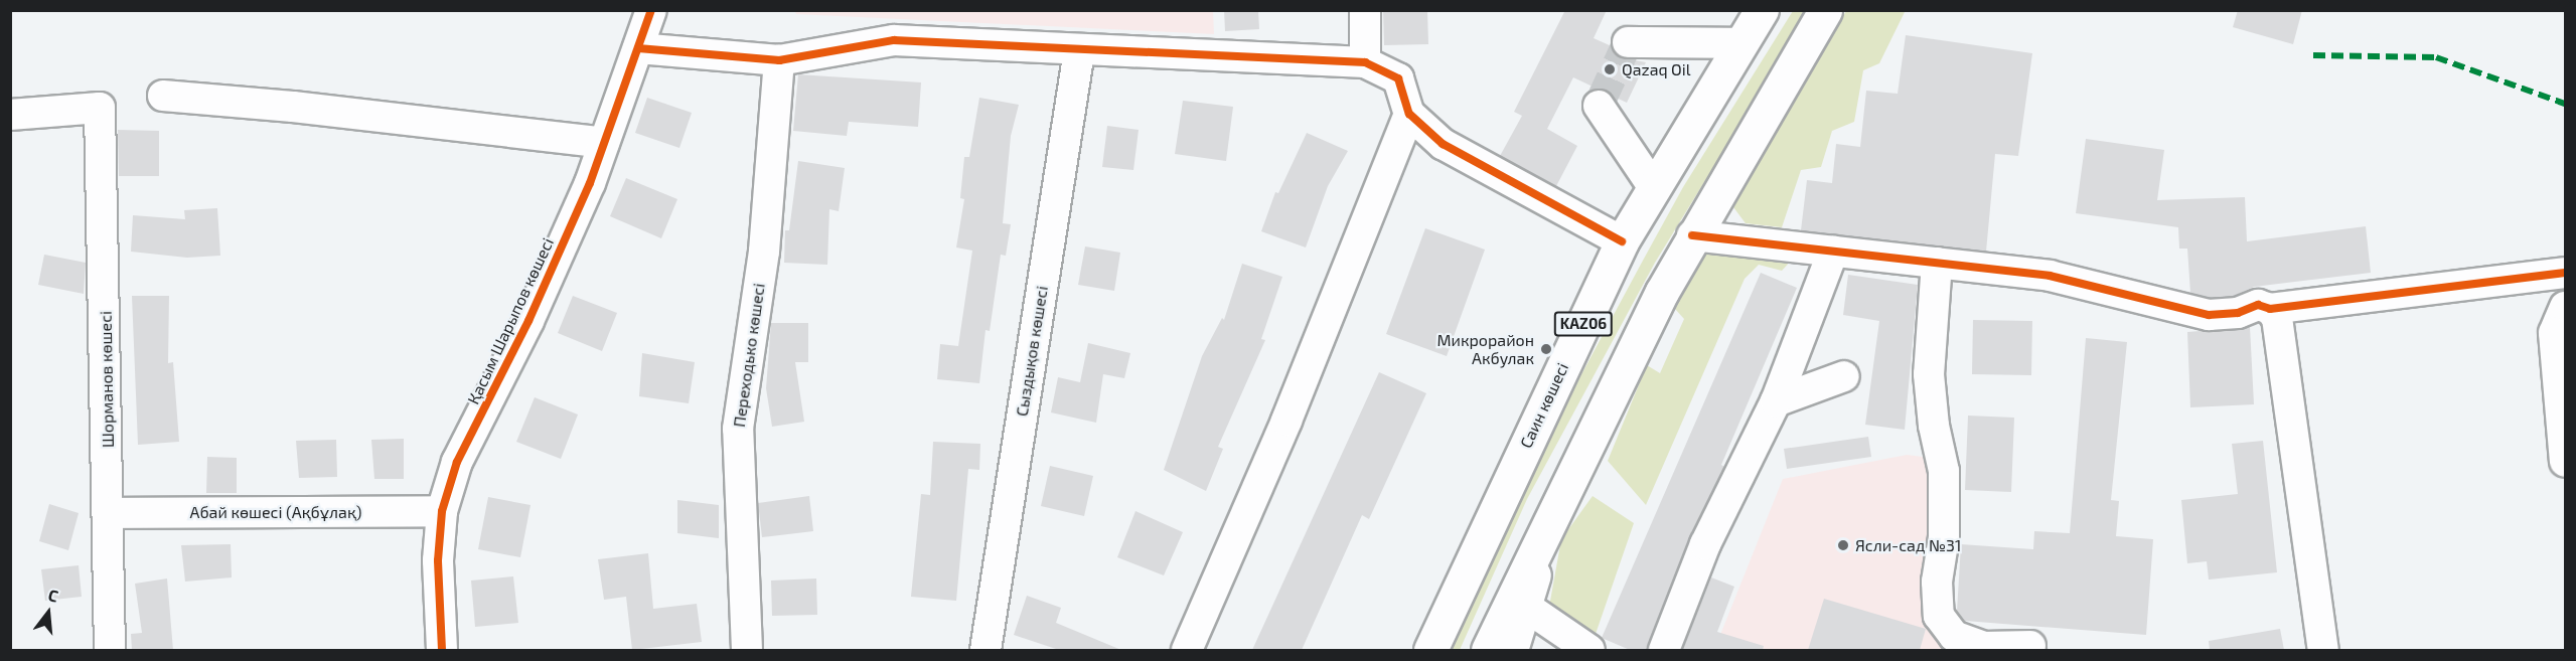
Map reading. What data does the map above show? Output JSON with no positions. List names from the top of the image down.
{
  "streets": {
    "main road": ["KАZ06", "Саин көшесі"],
    "street": [
      "Қасым Шарыпов көшесі",
      "Сыздықов көшесі",
      "Переходько көшесі",
      "Шорманов көшесі",
      "Абай көшесі (Ақбұлақ)"
    ]
  },
  "crossings": [
    ["Қасым Шарыпов көшесі", "Абай көшесі (Ақбұлақ)"],
    ["Шорманов көшесі", "Абай көшесі (Ақбұлақ)"]
  ],
  "places": ["Qazaq Oil", "Микрорайон Акбулак", "Ясли-сад №31"],
  "north": "top"
}
